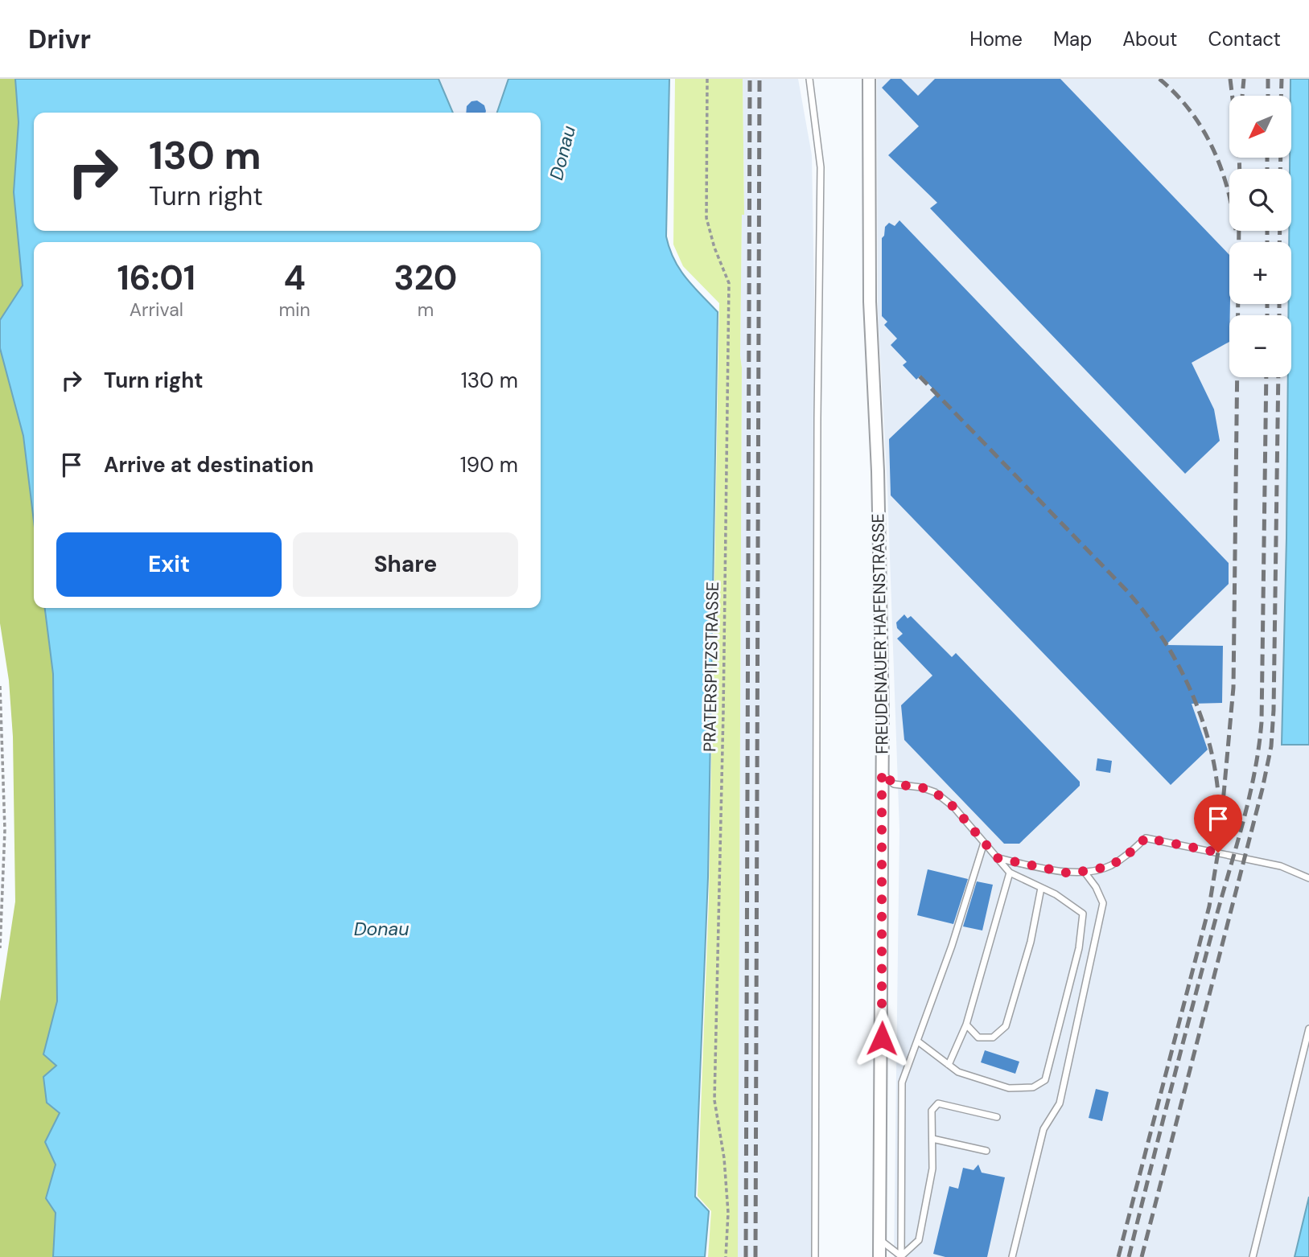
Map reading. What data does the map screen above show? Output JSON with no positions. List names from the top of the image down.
{
  "streets": {
    "street": ["FREUDENAUER HAFENSTRASSE"],
    "path": ["PRATERSPITZSTRASSE"]
  },
  "water": ["Donau"],
  "north": "bottom left",
  "page": {
    "header": "Drivr",
    "nav": [
      "Home",
      "Map",
      "About",
      "Contact"
    ],
    "map_buttons": ["+", "−"],
    "turn": ["130 m", "Turn right"],
    "eta": [
      "16:01",
      "Arrival",
      "4",
      "min",
      "320",
      "m"
    ],
    "list": [
      {
        "name": "Turn right",
        "value": "130 m"
      },
      {
        "name": "Arrive at destination",
        "value": "190 m"
      }
    ],
    "buttons": ["Exit", "Share"]
  }
}
